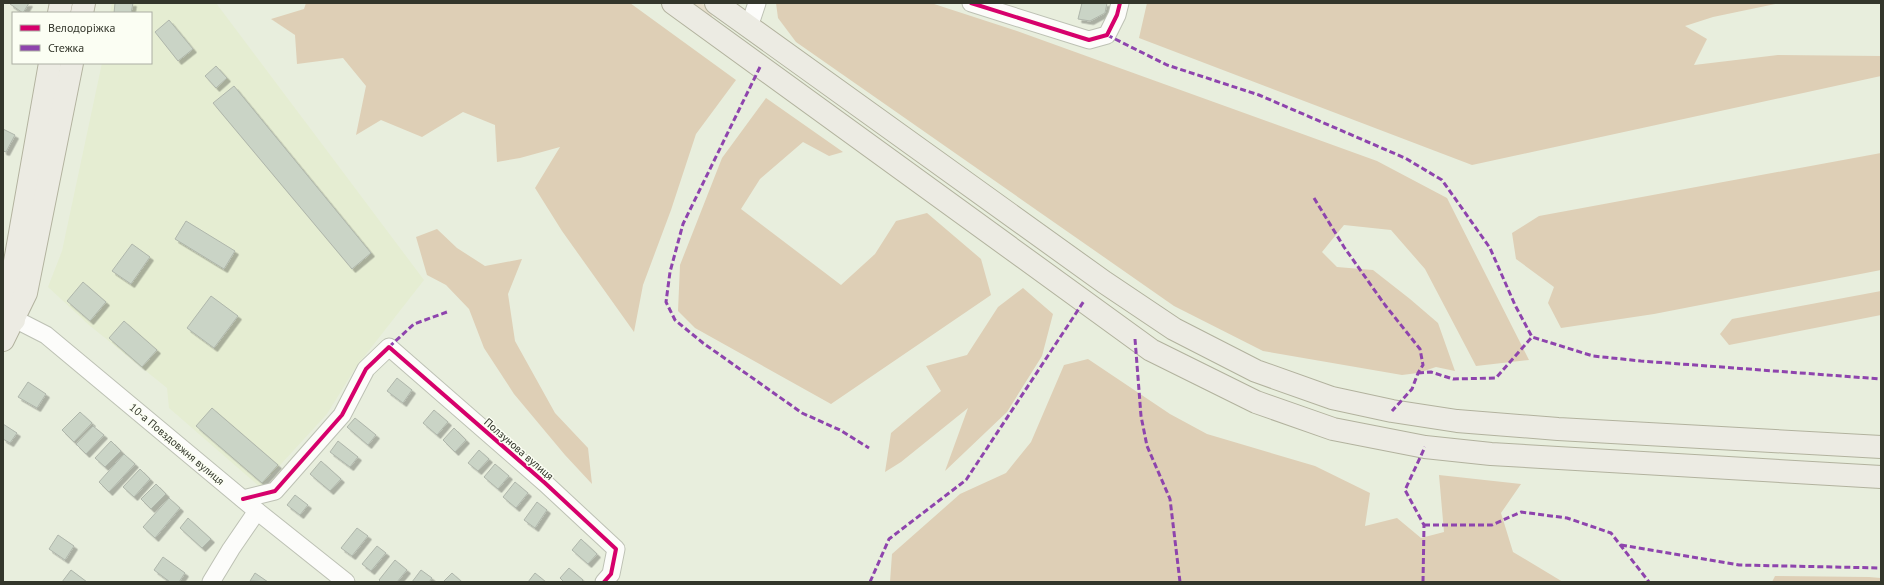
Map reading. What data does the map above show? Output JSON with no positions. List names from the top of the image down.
{
  "streets": {
    "street": ["10-а Повздовжня вулиця", "Ползунова вулиця"]
  },
  "crossings": [
    ["10-а Повздовжня вулиця", "Ползунова вулиця"]
  ],
  "legend": ["Велодоріжка", "Стежка"]
}
